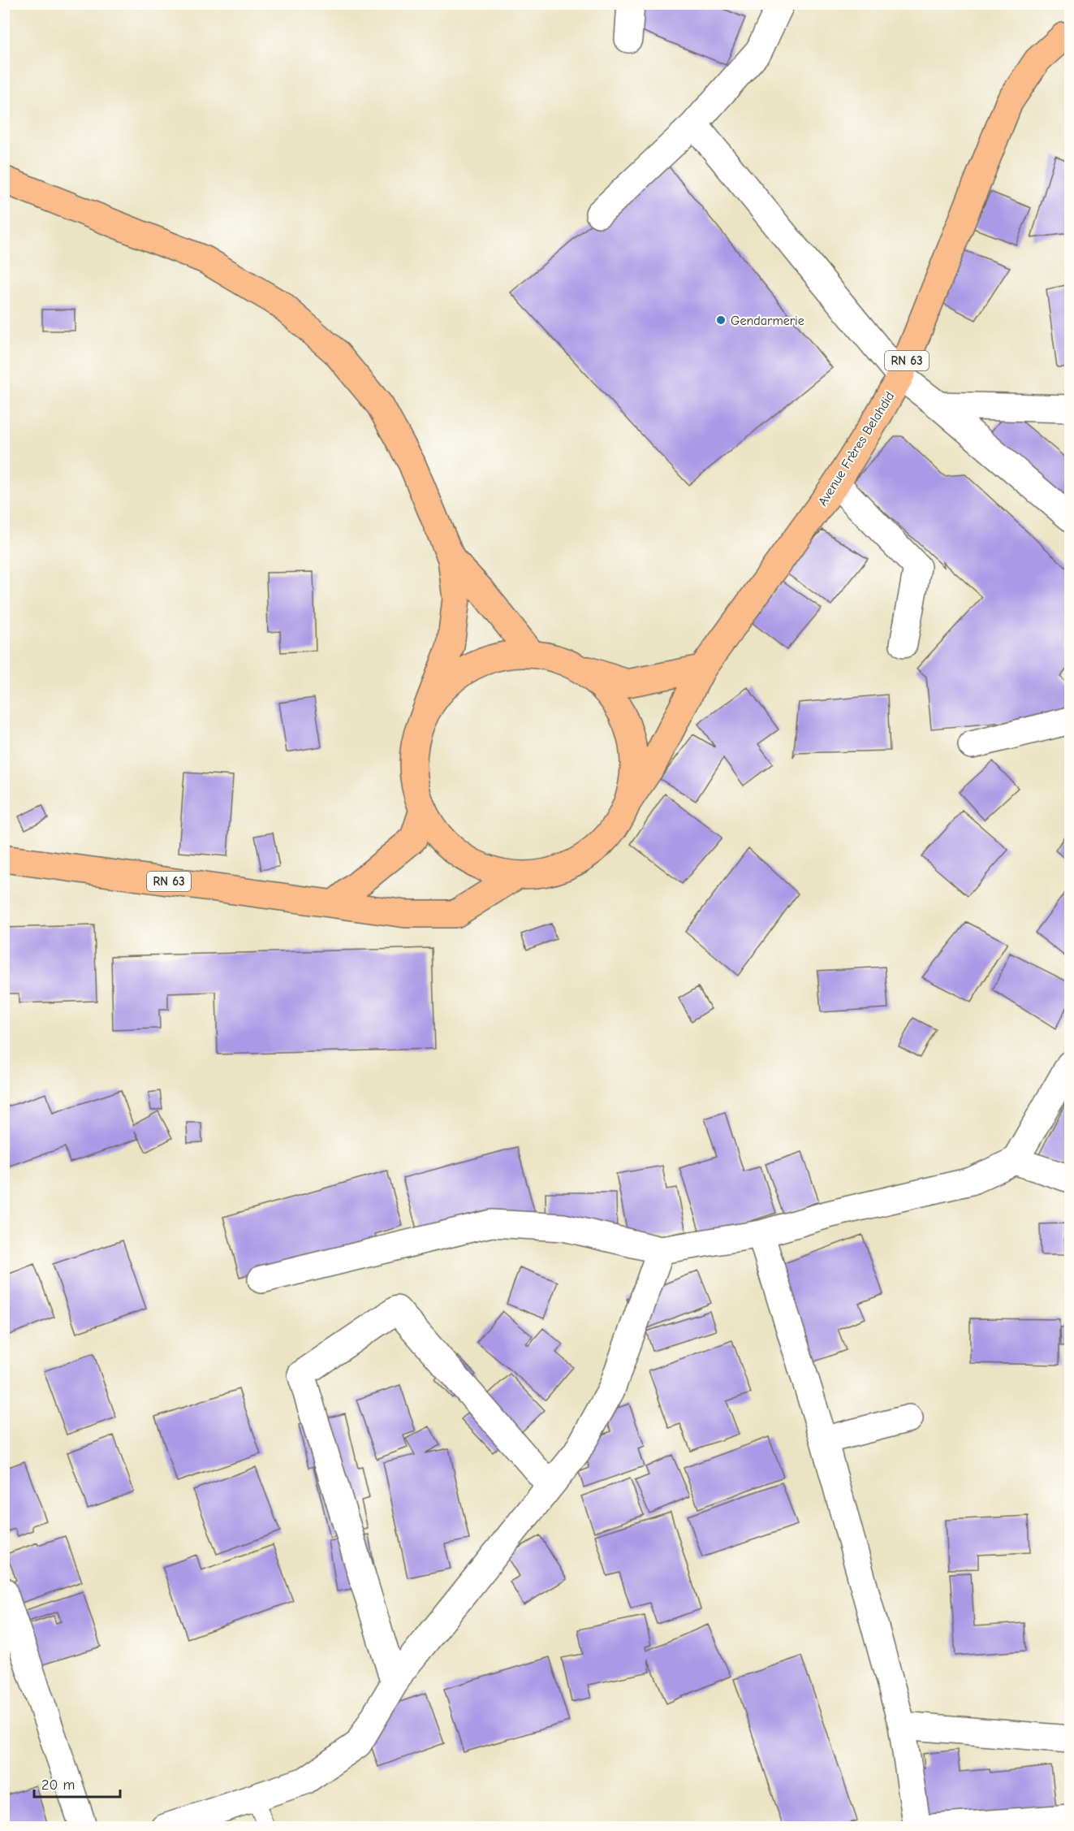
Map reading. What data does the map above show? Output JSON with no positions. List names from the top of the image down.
{
  "streets": {
    "main road": ["RN 63", "Avenue Frères Belahdid"]
  },
  "places": ["Gendarmerie"],
  "scale_bar": "20 m"
}
